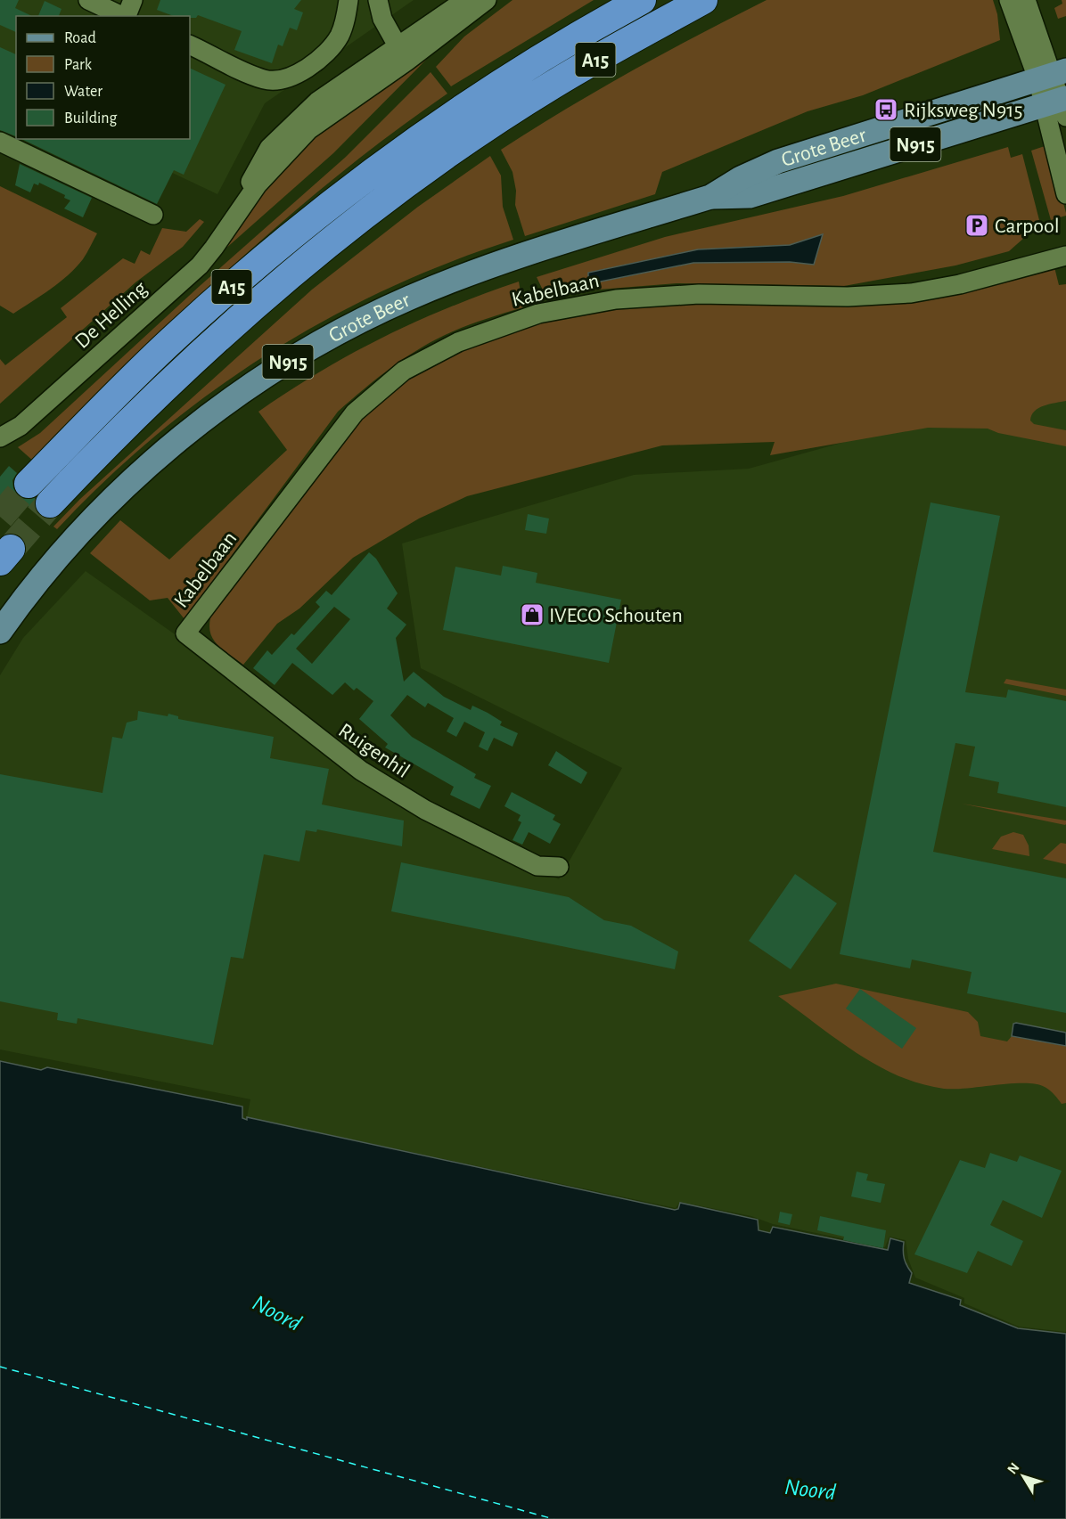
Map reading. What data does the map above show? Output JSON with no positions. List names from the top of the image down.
{
  "streets": {
    "highway": ["A15"],
    "main road": ["N915", "Grote Beer"],
    "street": ["Kabelbaan", "De Helling", "Ruigenhil"]
  },
  "crossings": [
    ["Kabelbaan", "Ruigenhil"]
  ],
  "water": ["Noord"],
  "places": {
    "bus stop": ["Rijksweg N915"],
    "parking": ["Carpool"],
    "shop": ["IVECO Schouten"]
  },
  "legend": [
    "Road",
    "Park",
    "Water",
    "Building"
  ],
  "north": "top left"
}
